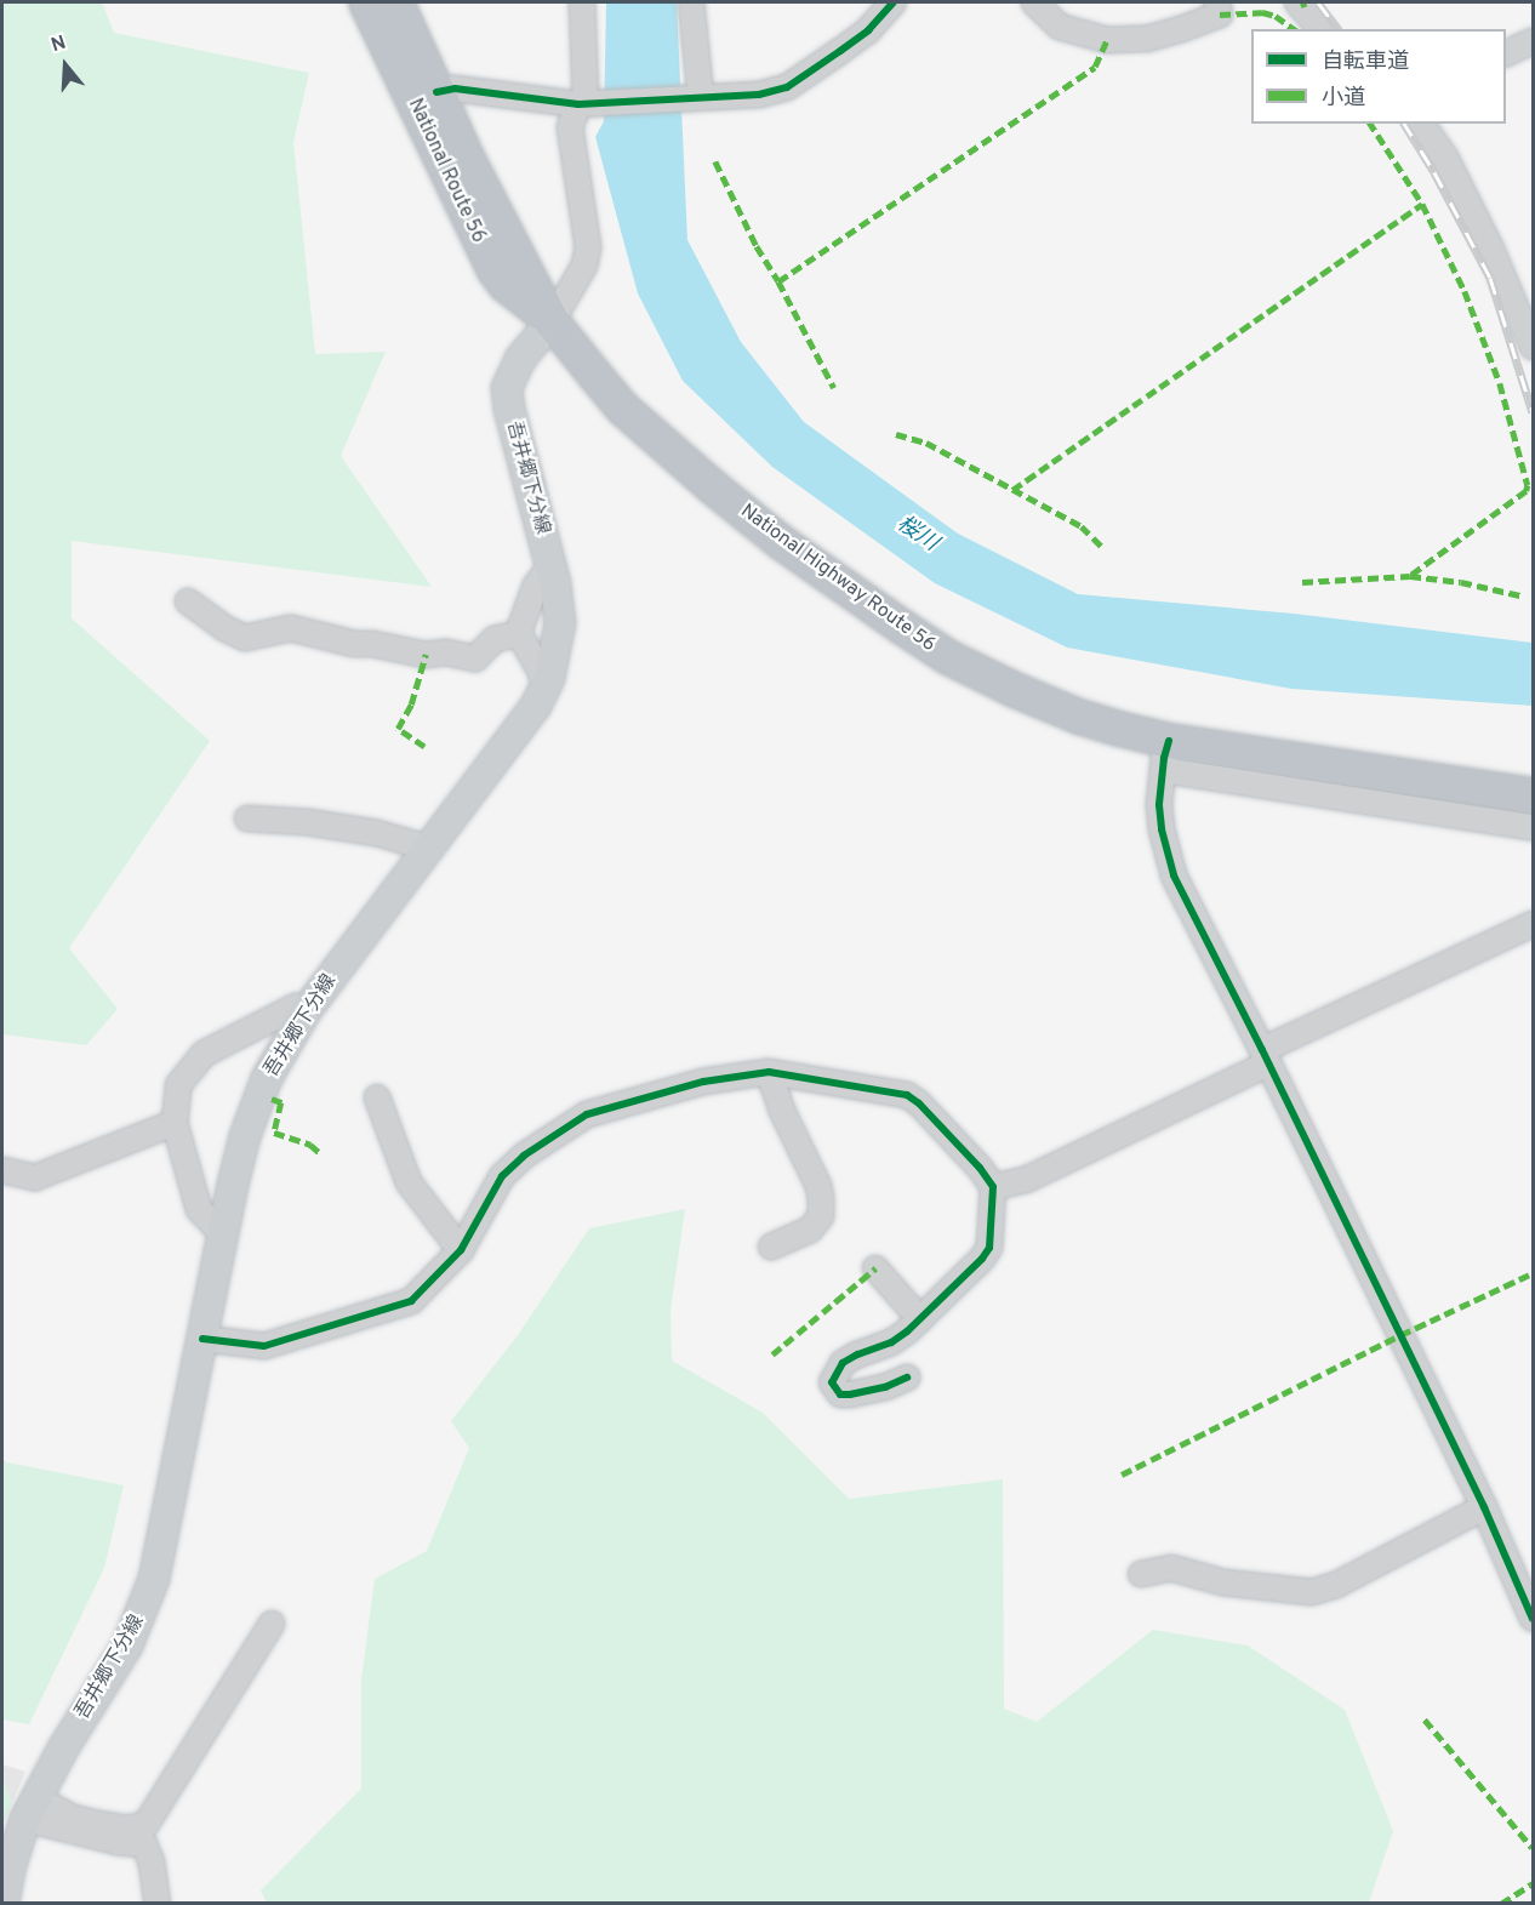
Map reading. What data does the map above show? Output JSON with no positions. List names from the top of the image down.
{
  "streets": {
    "highway": ["National Route 56", "National Highway Route 56"],
    "main road": ["吾井郷下分線"]
  },
  "crossings": [
    ["National Route 56", "吾井郷下分線"],
    ["National Route 56", "National Highway Route 56"],
    ["吾井郷下分線", "National Highway Route 56"]
  ],
  "water": ["桜川"],
  "legend": ["自転車道", "小道"],
  "north": "top"
}
